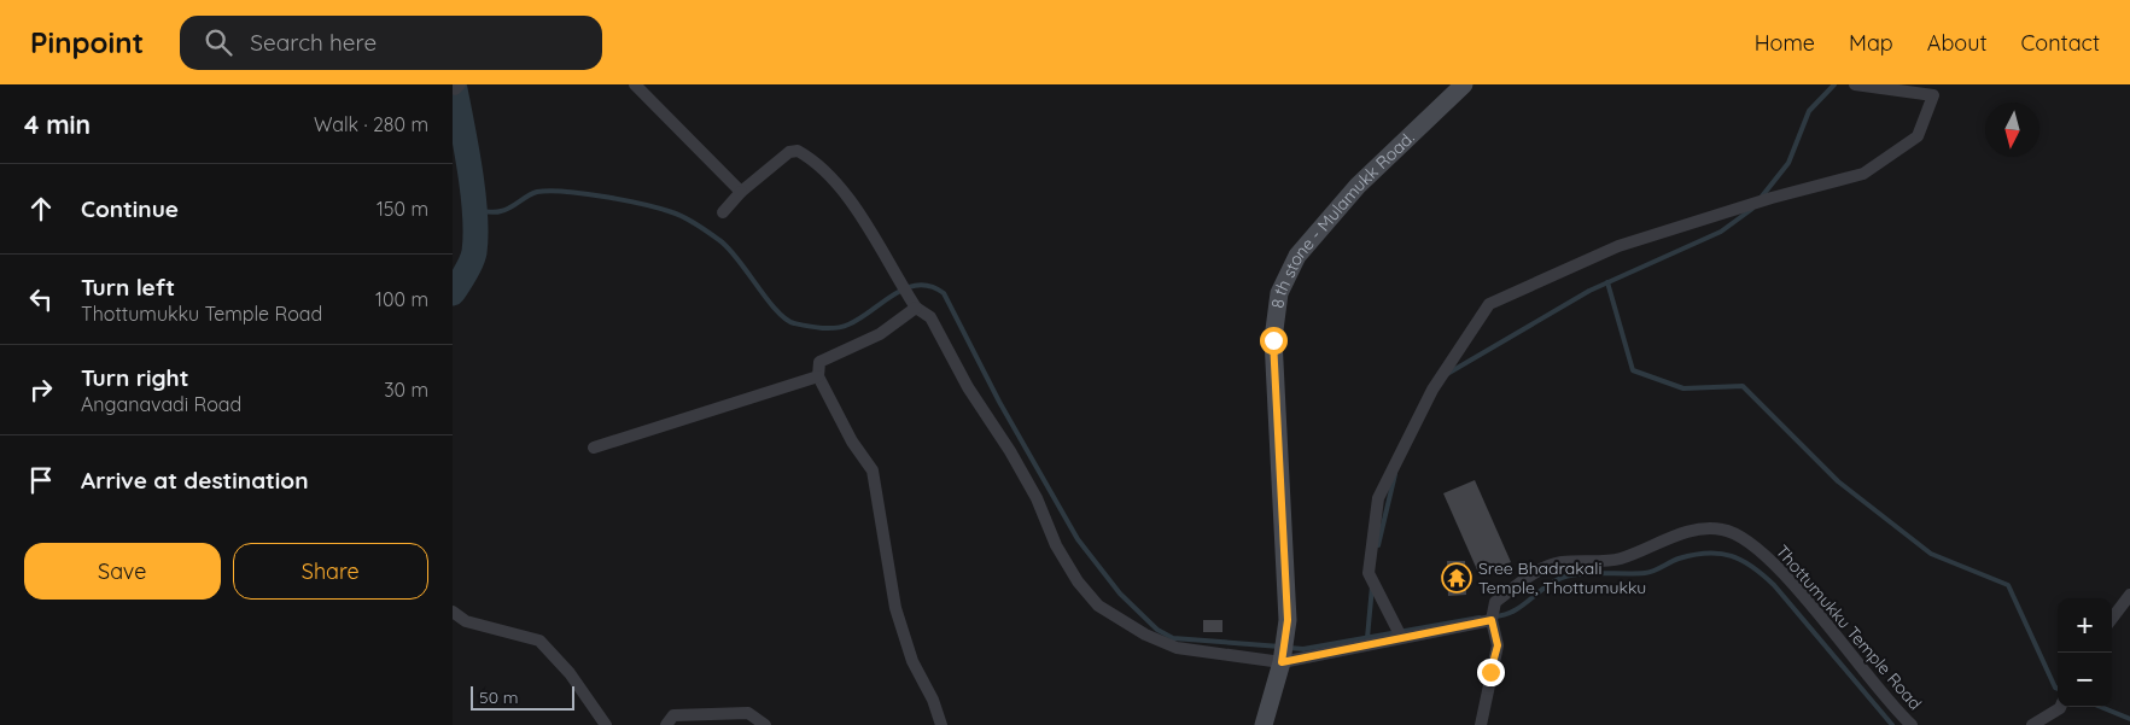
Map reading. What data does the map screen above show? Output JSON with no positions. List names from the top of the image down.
{
  "streets": {
    "main road": ["8 th stone - Mulamukk Road."],
    "street": ["Thottumukku Temple Road"]
  },
  "places": {
    "temple": ["Sree Bhadrakali Temple, Thottumukku"]
  },
  "scale_bar": "50 m",
  "north": "bottom",
  "page": {
    "header": "Pinpoint",
    "search": "Search here",
    "nav": [
      "Home",
      "Map",
      "About",
      "Contact"
    ],
    "heading": ["4 min", "Walk · 280 m"],
    "list": [
      ["Continue", "150 m"],
      ["Turn left", "Thottumukku Temple Road", "100 m"],
      ["Turn right", "Anganavadi Road", "30 m"],
      "Arrive at destination"
    ],
    "buttons": ["Save", "Share"],
    "map_buttons": ["+", "−"],
    "scale": "50 m"
  }
}
